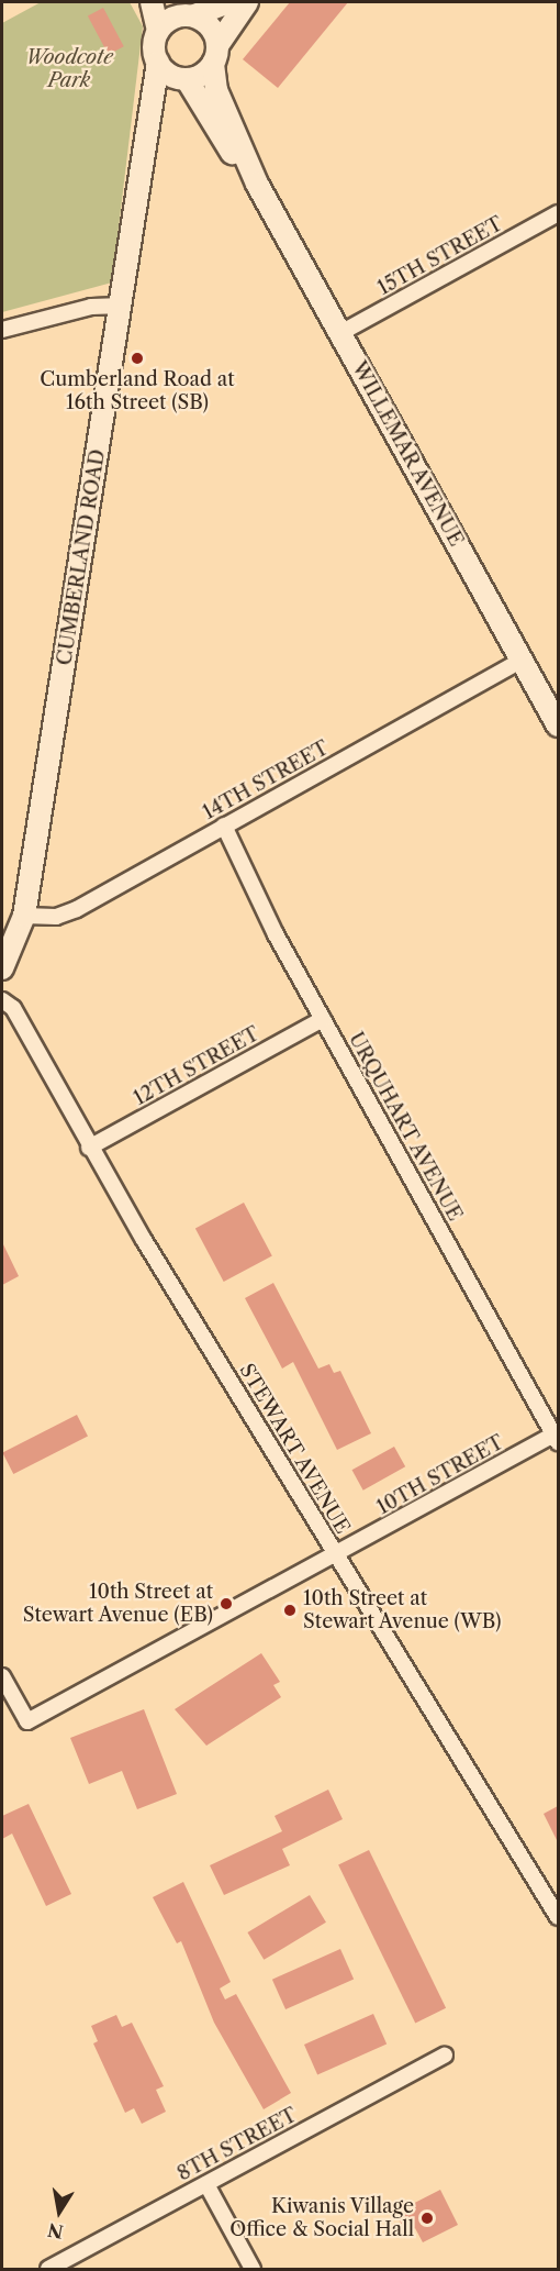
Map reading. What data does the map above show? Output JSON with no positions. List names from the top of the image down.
{
  "streets": {
    "street": [
      "15TH STREET",
      "WILLEMAR AVENUE",
      "CUMBERLAND ROAD",
      "14TH STREET",
      "12TH STREET",
      "URQUHART AVENUE",
      "STEWART AVENUE",
      "10TH STREET",
      "8TH STREET"
    ]
  },
  "crossings": [
    ["15TH STREET", "WILLEMAR AVENUE"],
    ["WILLEMAR AVENUE", "CUMBERLAND ROAD"],
    ["WILLEMAR AVENUE", "14TH STREET"],
    ["CUMBERLAND ROAD", "14TH STREET"],
    ["14TH STREET", "URQUHART AVENUE"],
    ["12TH STREET", "URQUHART AVENUE"],
    ["12TH STREET", "STEWART AVENUE"],
    ["URQUHART AVENUE", "10TH STREET"],
    ["STEWART AVENUE", "10TH STREET"]
  ],
  "parks": ["Woodcote Park"],
  "places": [
    "Cumberland Road at 16th Street (SB)",
    "10th Street at Stewart Avenue (EB)",
    "10th Street at Stewart Avenue (WB)",
    "Kiwanis Village Office & Social Hall"
  ],
  "north": "bottom"
}
